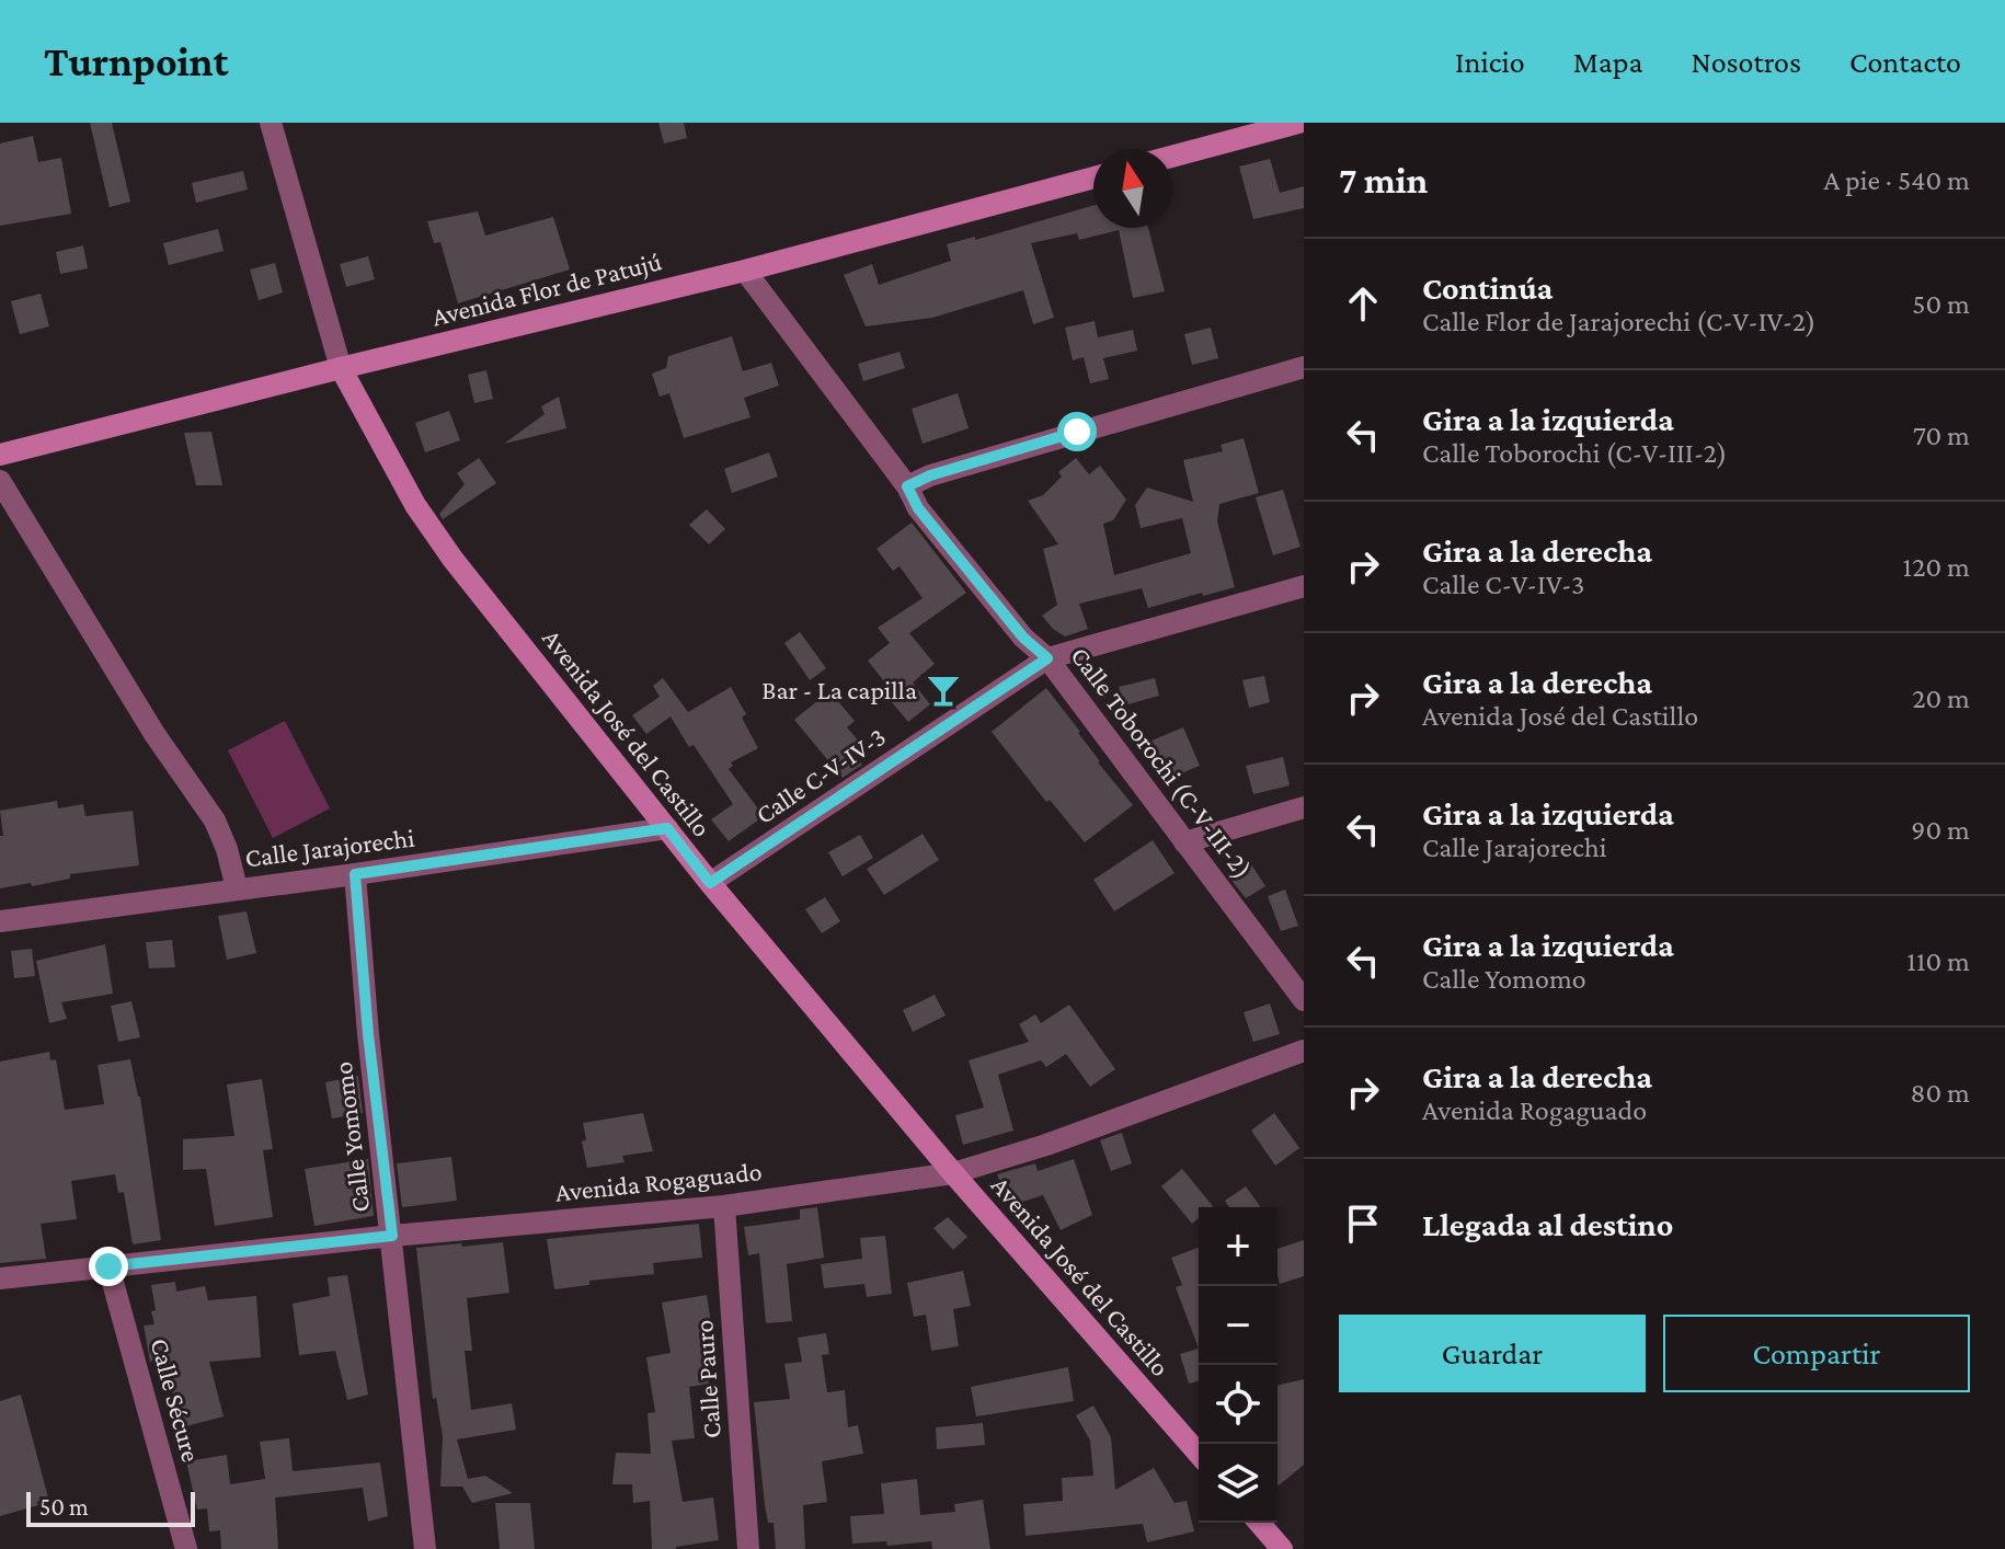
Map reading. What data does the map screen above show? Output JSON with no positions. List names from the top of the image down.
{
  "streets": {
    "main road": ["Avenida Flor de Patujú", "Avenida José del Castillo"],
    "street": [
      "Calle Toborochi (C-V-III-2)",
      "Calle C-V-IV-3",
      "Calle Jarajorechi",
      "Calle Yomomo",
      "Avenida Rogaguado",
      "Calle Pauro",
      "Calle Sécure"
    ]
  },
  "crossings": [
    ["Avenida Flor de Patujú", "Avenida José del Castillo"],
    ["Avenida Flor de Patujú", "Calle Toborochi (C-V-III-2)"],
    ["Avenida José del Castillo", "Calle C-V-IV-3"],
    ["Avenida José del Castillo", "Calle Jarajorechi"],
    ["Avenida José del Castillo", "Avenida Rogaguado"],
    ["Calle Toborochi (C-V-III-2)", "Calle C-V-IV-3"],
    ["Calle Jarajorechi", "Calle Yomomo"],
    ["Calle Yomomo", "Avenida Rogaguado"],
    ["Avenida Rogaguado", "Calle Pauro"],
    ["Avenida Rogaguado", "Calle Sécure"]
  ],
  "places": {
    "bar": ["Bar - La capilla"]
  },
  "scale_bar": "50 m",
  "north": "top",
  "page": {
    "header": "Turnpoint",
    "nav": [
      "Inicio",
      "Mapa",
      "Nosotros",
      "Contacto"
    ],
    "heading": ["7 min", "A pie · 540 m"],
    "list": [
      ["Continúa", "Calle Flor de Jarajorechi (C-V-IV-2)", "50 m"],
      ["Gira a la izquierda", "Calle Toborochi (C-V-III-2)", "70 m"],
      ["Gira a la derecha", "Calle C-V-IV-3", "120 m"],
      ["Gira a la derecha", "Avenida José del Castillo", "20 m"],
      ["Gira a la izquierda", "Calle Jarajorechi", "90 m"],
      ["Gira a la izquierda", "Calle Yomomo", "110 m"],
      ["Gira a la derecha", "Avenida Rogaguado", "80 m"],
      "Llegada al destino"
    ],
    "map_buttons": ["+", "−"],
    "buttons": ["Guardar", "Compartir"],
    "scale": "50 m"
  }
}
